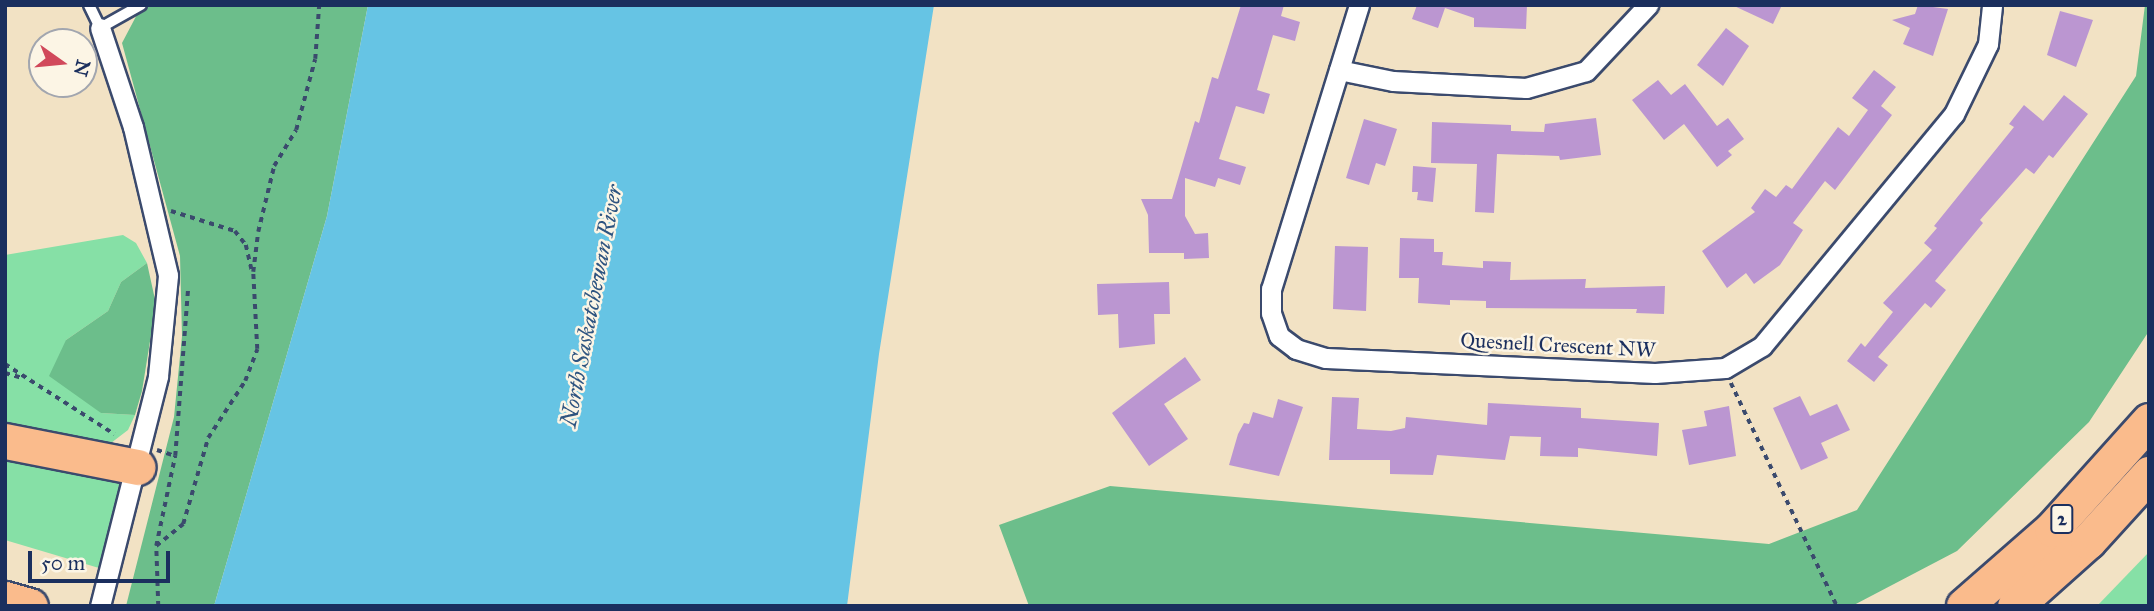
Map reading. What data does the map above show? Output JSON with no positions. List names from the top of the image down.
{
  "streets": {
    "highway": ["2"],
    "street": ["Quesnell Crescent NW"]
  },
  "water": ["North Saskatchewan River"],
  "scale_bar": "50 m",
  "north": "right"
}
